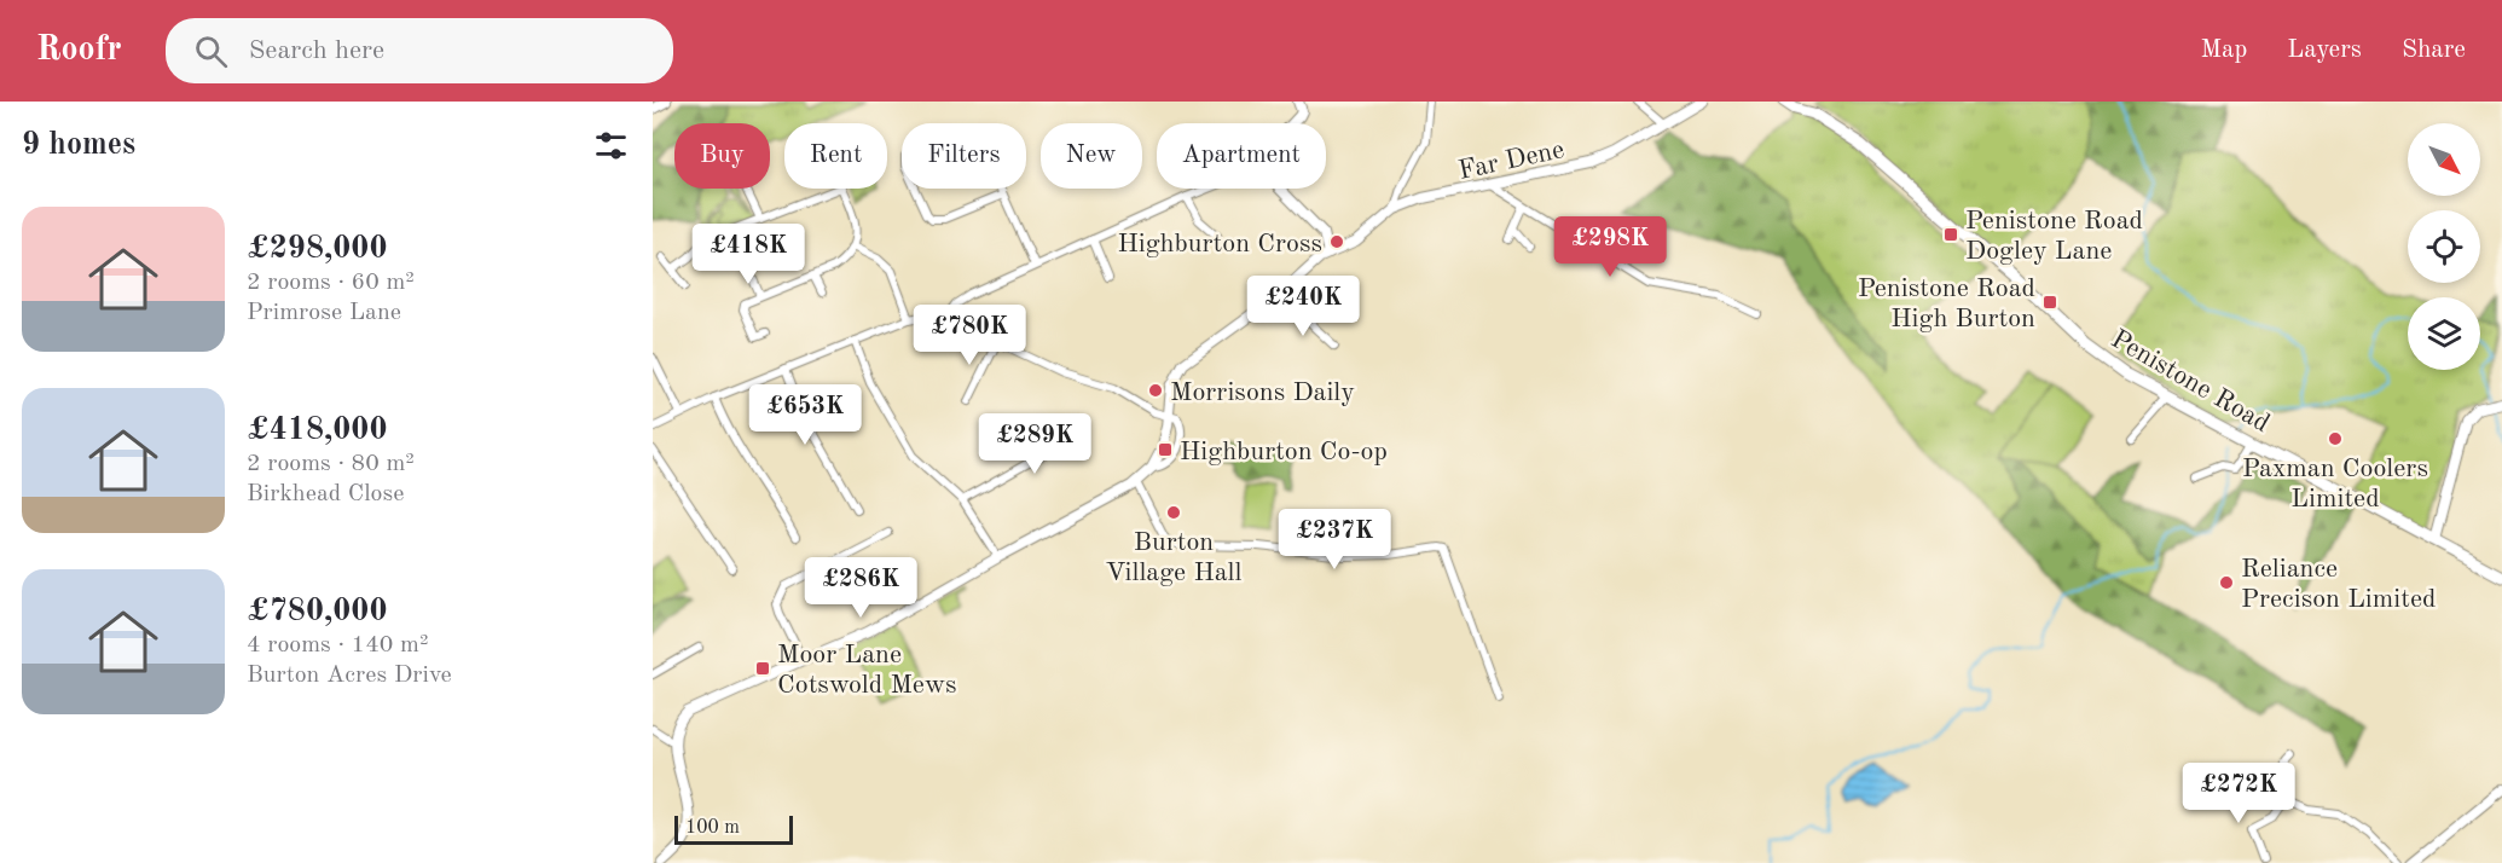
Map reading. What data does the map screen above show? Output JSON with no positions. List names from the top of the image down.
{
  "streets": {
    "highway": ["Penistone Road"],
    "street": ["Far Dene"]
  },
  "places": {
    "transit": [
      "Penistone Road Dogley Lane",
      "Penistone Road High Burton",
      "Highburton Co-op",
      "Moor Lane Cotswold Mews"
    ],
    "other": [
      "Highburton Cross",
      "Morrisons Daily",
      "Paxman Coolers Limited",
      "Burton Village Hall",
      "Reliance Precison Limited"
    ]
  },
  "scale_bar": "100 m",
  "north": "bottom right",
  "page": {
    "header": "Roofr",
    "search": "Search here",
    "nav": ["Map", "Layers", "Share"],
    "heading": "9 homes",
    "chip": [
      "Buy",
      "Rent",
      "Filters",
      "New",
      "Apartment"
    ],
    "list": [
      {
        "name": "£298,000",
        "note": "2 rooms · 60 m² · Primrose Lane"
      },
      {
        "name": "£418,000",
        "note": "2 rooms · 80 m² · Birkhead Close"
      },
      {
        "name": "£780,000",
        "note": "4 rooms · 140 m² · Burton Acres Drive"
      }
    ],
    "price": [
      "£298K",
      "£418K",
      "£240K",
      "£780K",
      "£653K",
      "£289K",
      "£237K",
      "£286K",
      "£272K"
    ],
    "scale": "100 m"
  }
}
